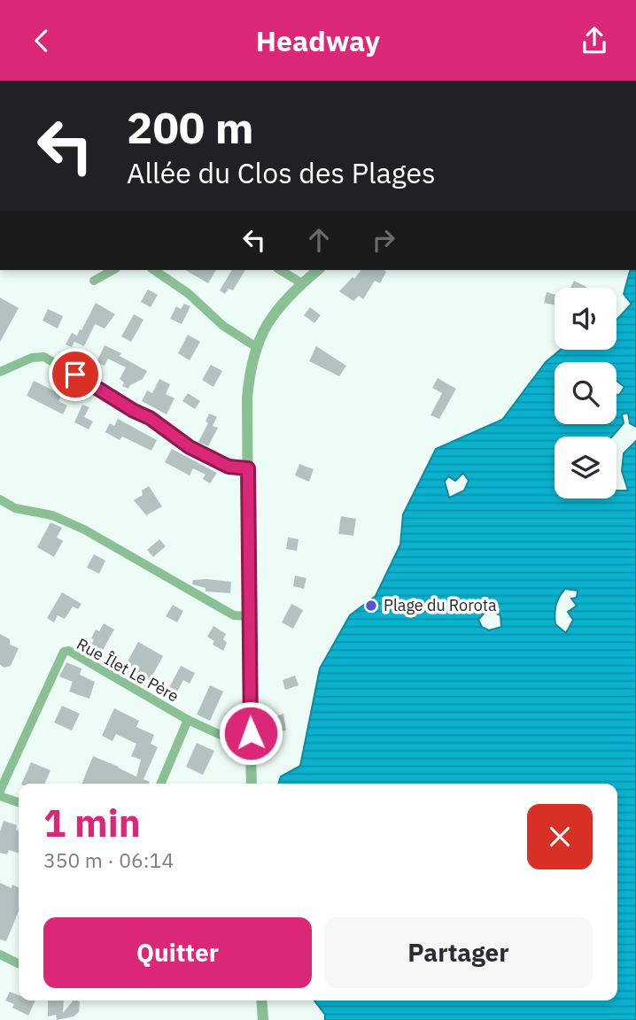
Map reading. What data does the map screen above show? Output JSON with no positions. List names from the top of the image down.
{
  "streets": {
    "street": ["Rue Îlet Le Père"]
  },
  "places": ["Plage du Rorota"],
  "page": {
    "header": "Headway",
    "turn": ["200 m", "Allée du Clos des Plages"],
    "heading": ["1 min", "350 m · 06:14"],
    "buttons": ["Quitter", "Partager"]
  }
}
